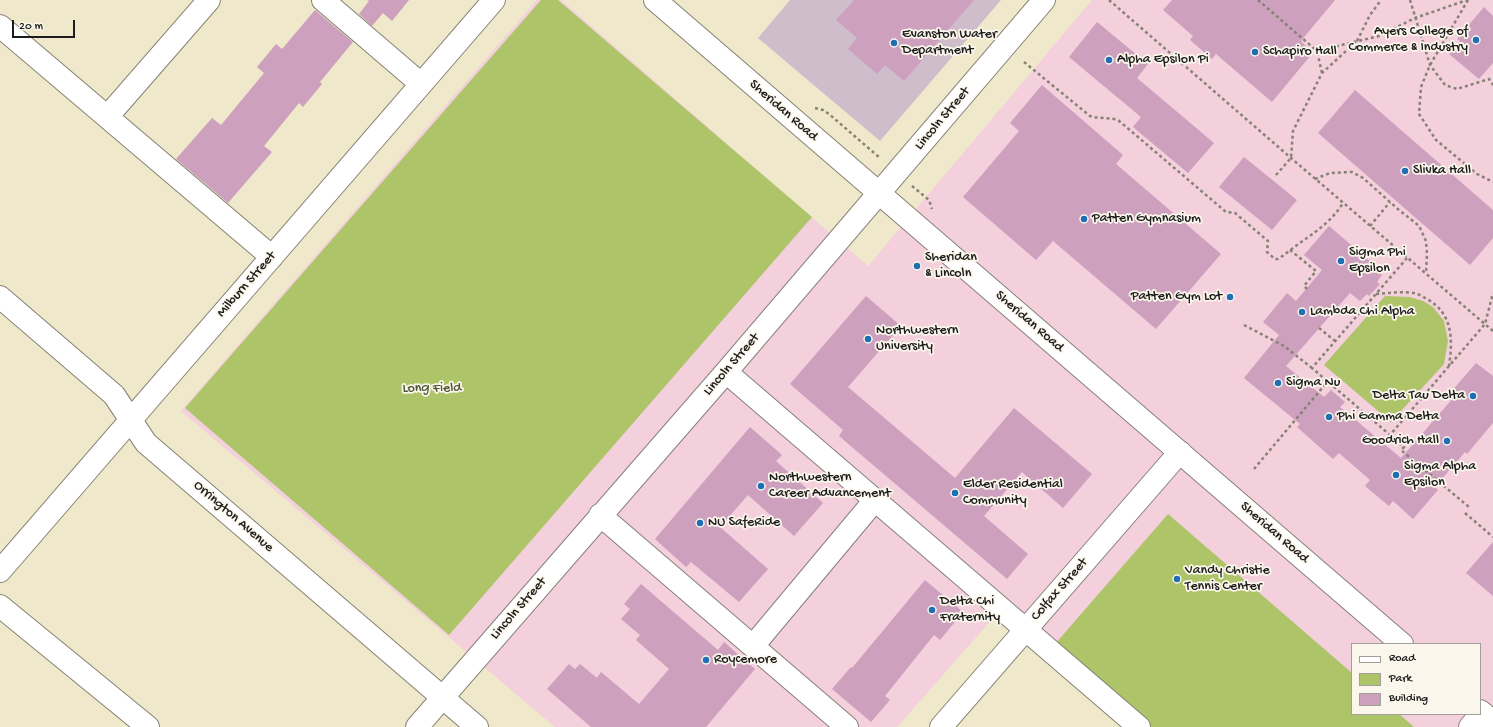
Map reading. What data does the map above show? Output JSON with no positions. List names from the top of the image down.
{
  "streets": {
    "street": [
      "Sheridan Road",
      "Lincoln Street",
      "Milburn Street",
      "Orrington Avenue",
      "Colfax Street"
    ]
  },
  "crossings": [
    ["Sheridan Road", "Lincoln Street"],
    ["Sheridan Road", "Colfax Street"],
    ["Lincoln Street", "Orrington Avenue"],
    ["Milburn Street", "Orrington Avenue"]
  ],
  "parks": ["Long Field"],
  "places": [
    "Ayers College of Commerce & Industry",
    "Evanston Water Department",
    "Schapiro Hall",
    "Alpha Epsilon Pi",
    "Slivka Hall",
    "Patten Gymnasium",
    "Sigma Phi Epsilon",
    "Sheridan & Lincoln",
    "Patten Gym Lot",
    "Lambda Chi Alpha",
    "Northwestern University",
    "Sigma Nu",
    "Delta Tau Delta",
    "Phi Gamma Delta",
    "Goodrich Hall",
    "Sigma Alpha Epsilon",
    "Northwestern Career Advancement",
    "Elder Residential Community",
    "NU SafeRide",
    "Vandy Christie Tennis Center",
    "Delta Chi Fraternity",
    "Roycemore"
  ],
  "legend": ["Road", "Park", "Building"],
  "scale_bar": "20 m"
}
